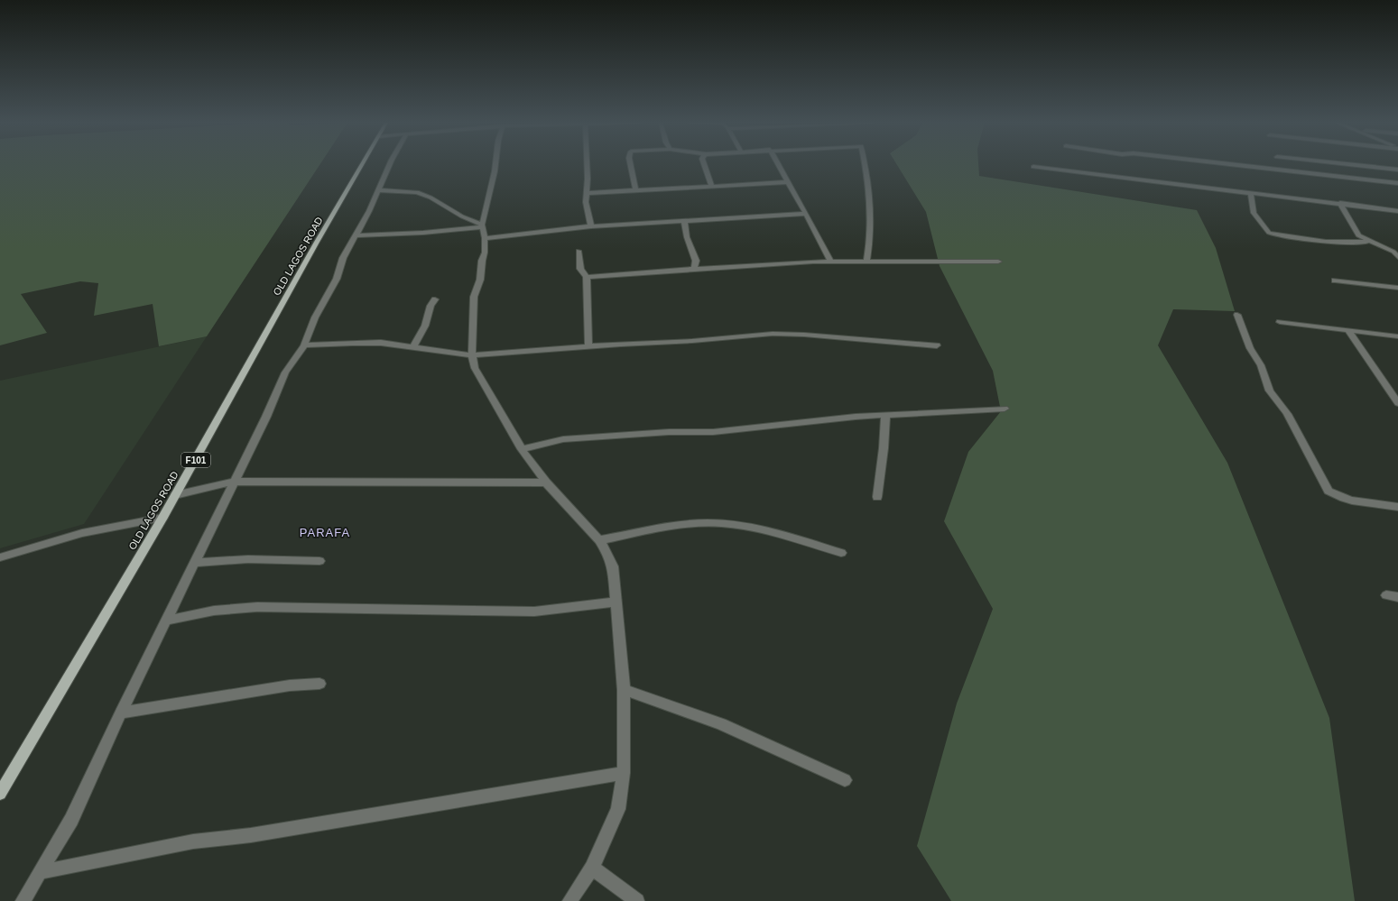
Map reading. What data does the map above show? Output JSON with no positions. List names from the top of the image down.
{
  "streets": {
    "main road": ["OLD LAGOS ROAD", "F101"]
  },
  "districts": ["PARAFA"]
}
